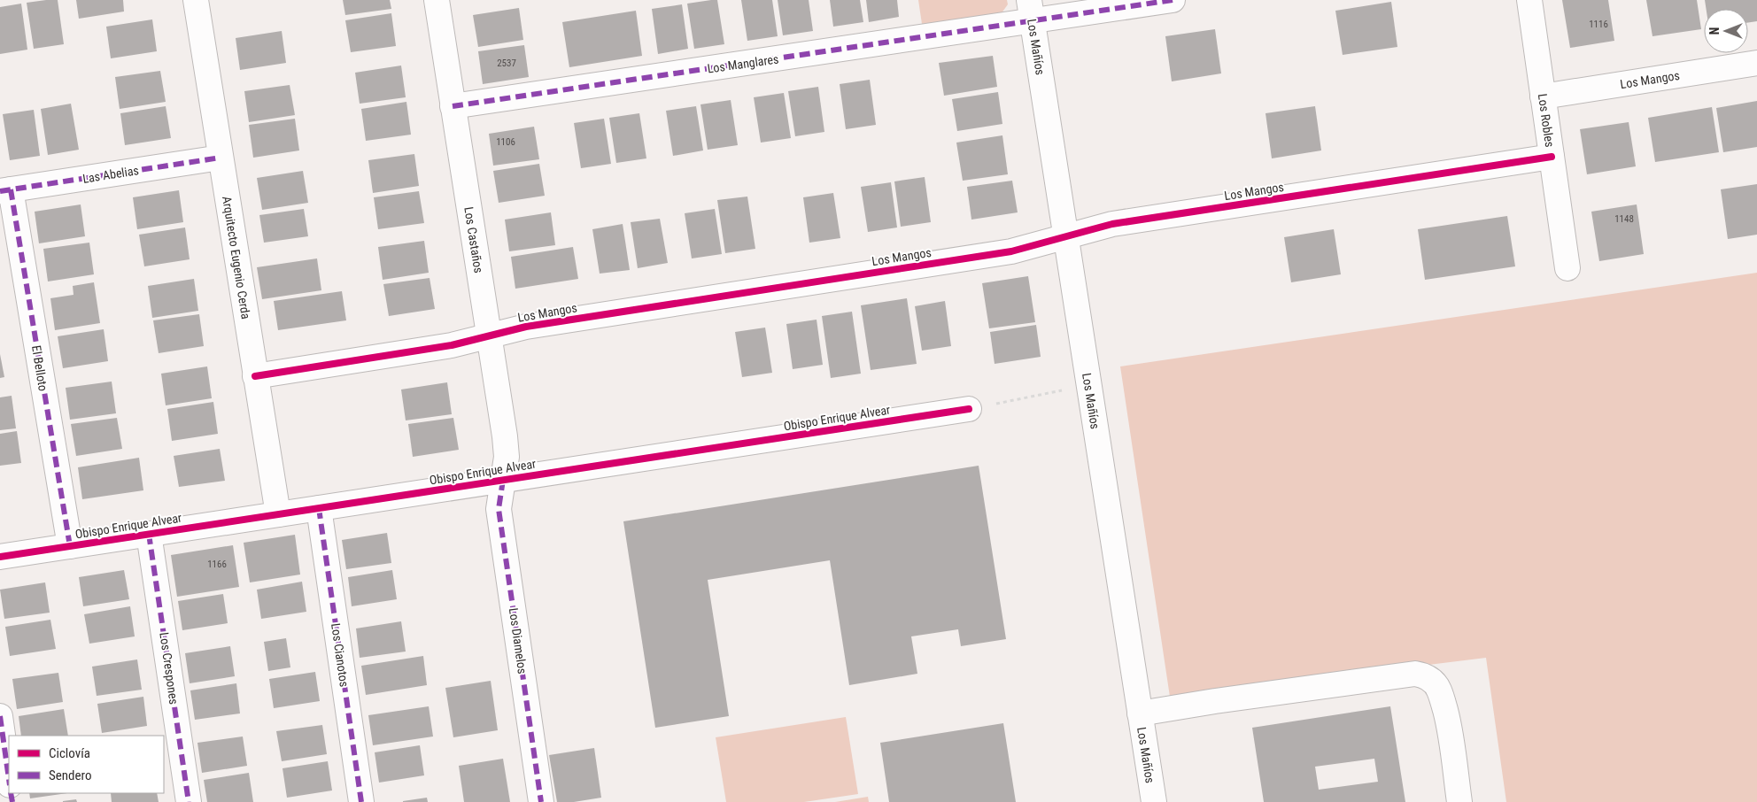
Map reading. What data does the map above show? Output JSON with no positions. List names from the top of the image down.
{
  "streets": {
    "street": [
      "Los Mañíos",
      "Los Manglares",
      "Los Mangos",
      "Los Robles",
      "Las Abelias",
      "Los Castaños",
      "Arquitecto Eugenio Cerda",
      "El Belloto",
      "Obispo Enrique Alvear",
      "Los Diamelos",
      "Los Cianotos",
      "Los Crespones"
    ]
  },
  "crossings": [
    ["Los Mañíos", "Los Manglares"],
    ["Los Mañíos", "Los Mangos"],
    ["Los Manglares", "Los Castaños"],
    ["Los Mangos", "Los Robles"],
    ["Los Mangos", "Los Castaños"],
    ["Los Mangos", "Arquitecto Eugenio Cerda"],
    ["Las Abelias", "Arquitecto Eugenio Cerda"],
    ["Las Abelias", "El Belloto"],
    ["Los Castaños", "Obispo Enrique Alvear"],
    ["Los Castaños", "Los Diamelos"],
    ["Arquitecto Eugenio Cerda", "Obispo Enrique Alvear"],
    ["El Belloto", "Obispo Enrique Alvear"],
    ["Obispo Enrique Alvear", "Los Diamelos"],
    ["Obispo Enrique Alvear", "Los Cianotos"],
    ["Obispo Enrique Alvear", "Los Crespones"]
  ],
  "house_numbers": [
    "1116",
    "2537",
    "1106",
    "1148",
    "1166"
  ],
  "legend": ["Ciclovía", "Sendero"],
  "north": "left"
}
